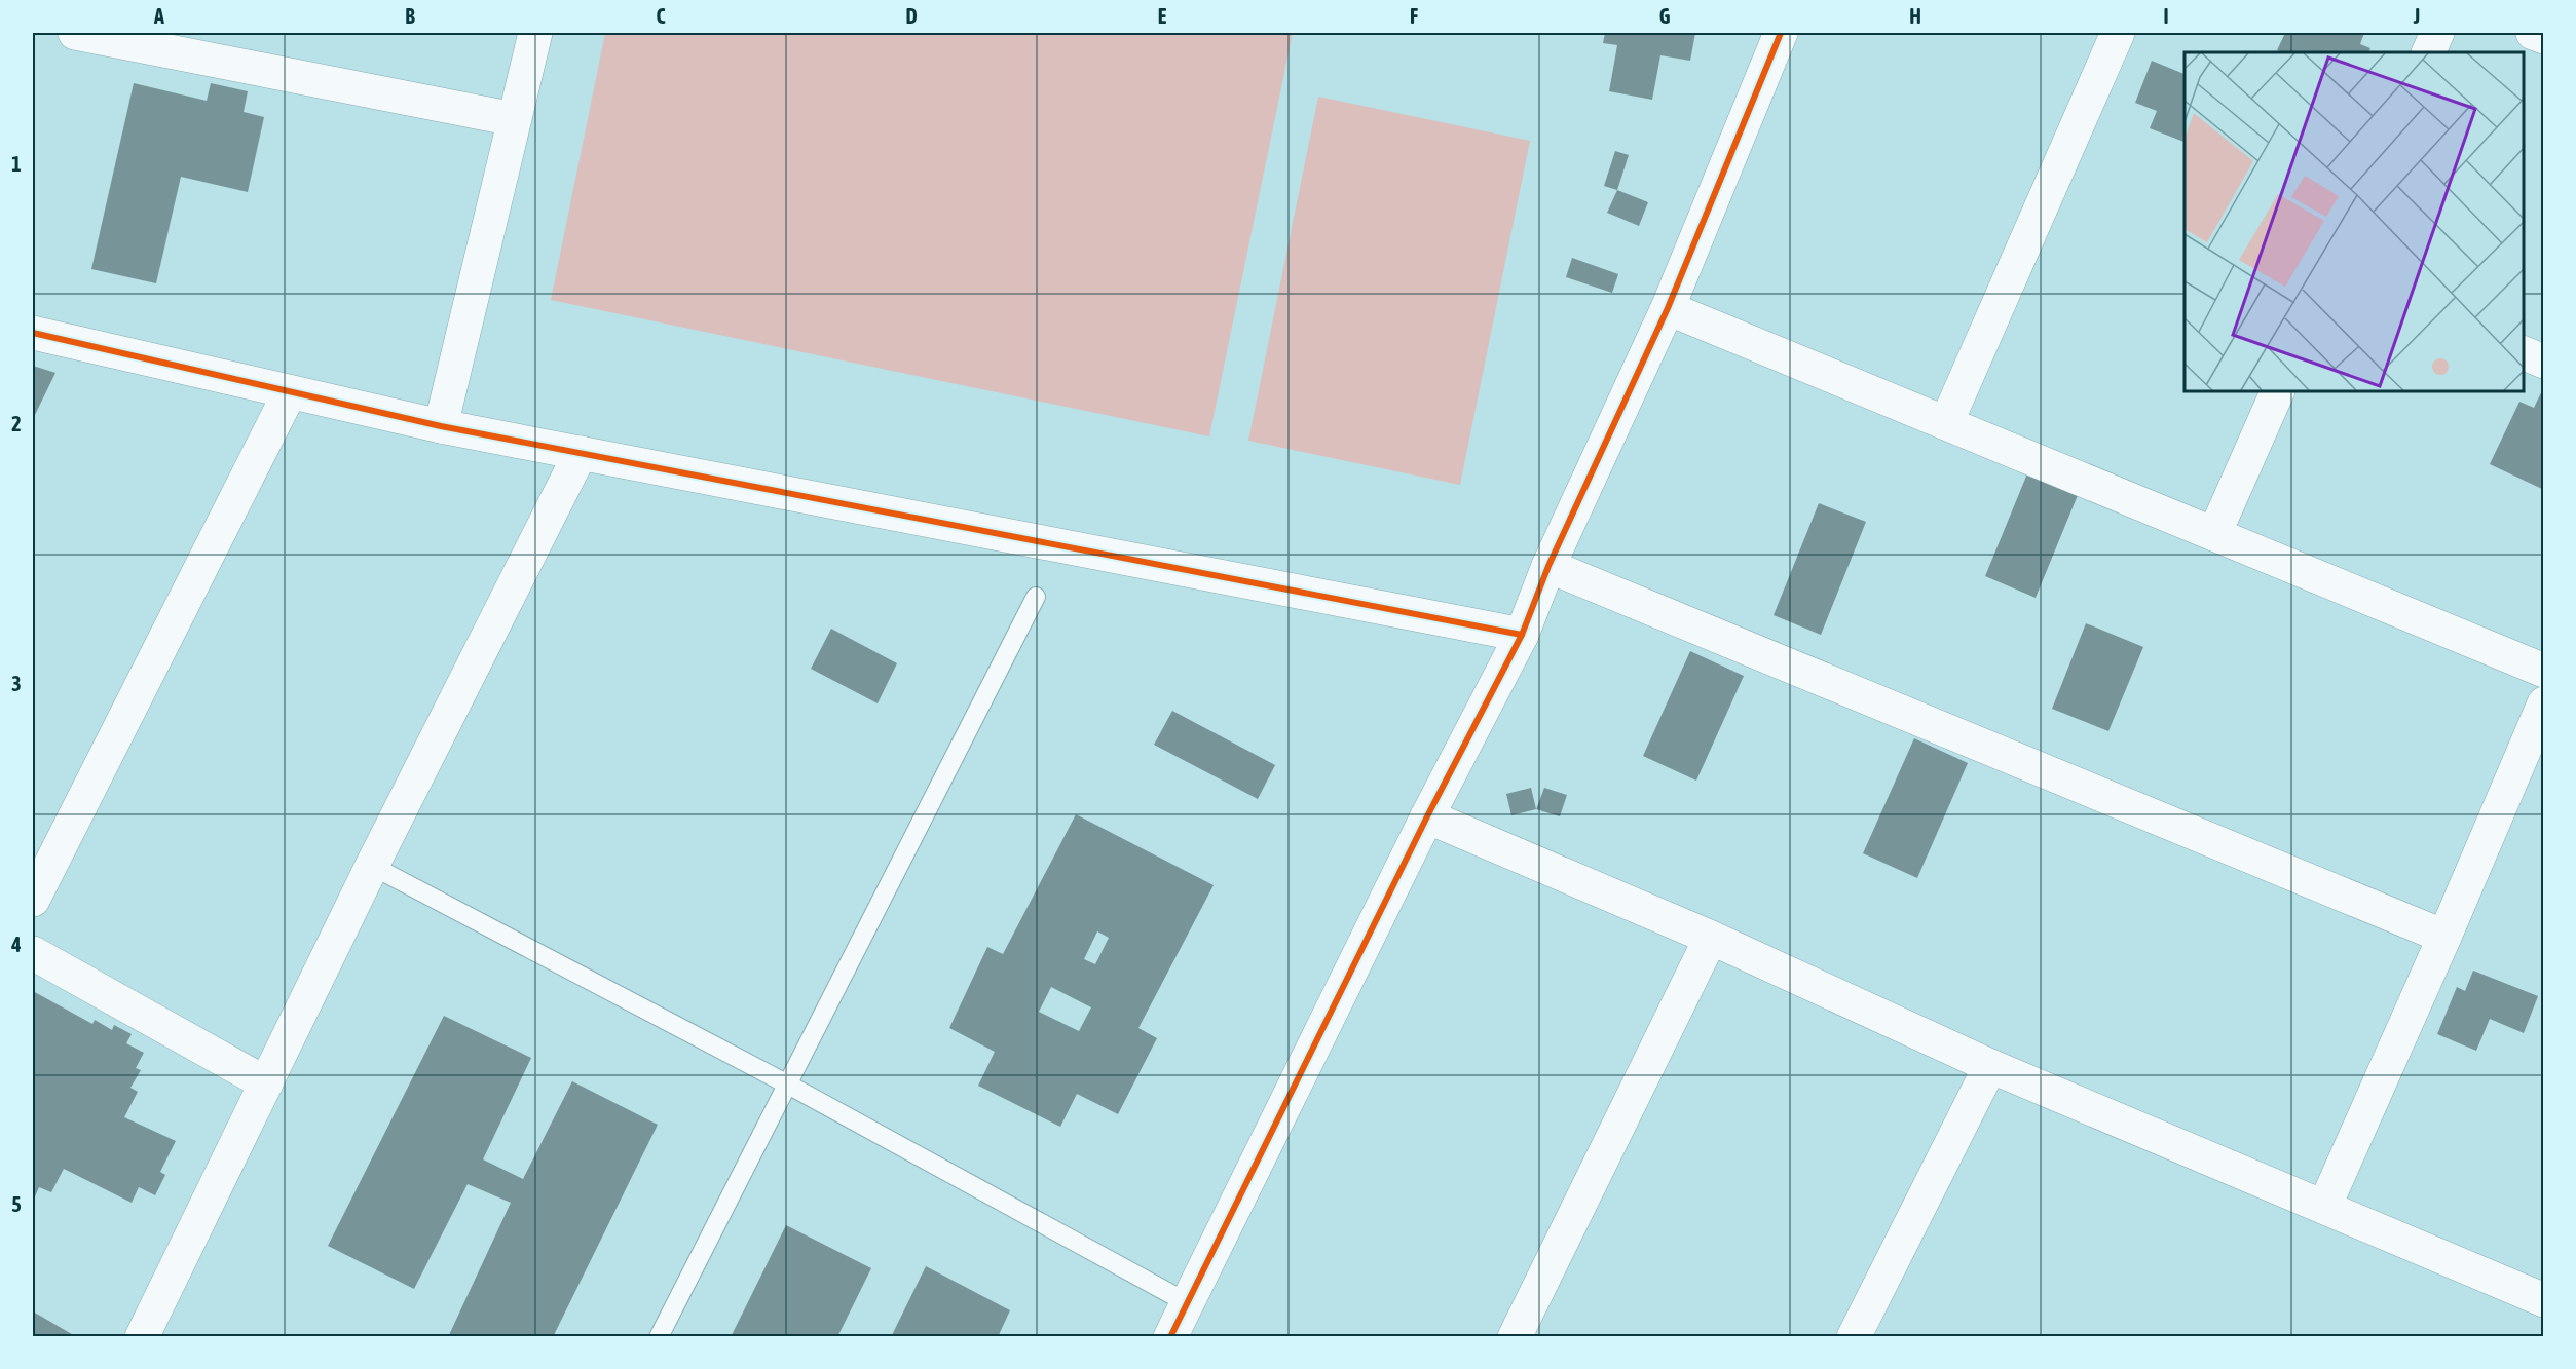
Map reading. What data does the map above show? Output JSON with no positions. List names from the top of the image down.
{
  "grid": {
    "columns": [
      "A",
      "B",
      "C",
      "D",
      "E",
      "F",
      "G",
      "H",
      "I",
      "J"
    ],
    "rows": [
      "1",
      "2",
      "3",
      "4",
      "5"
    ]
  }
}
